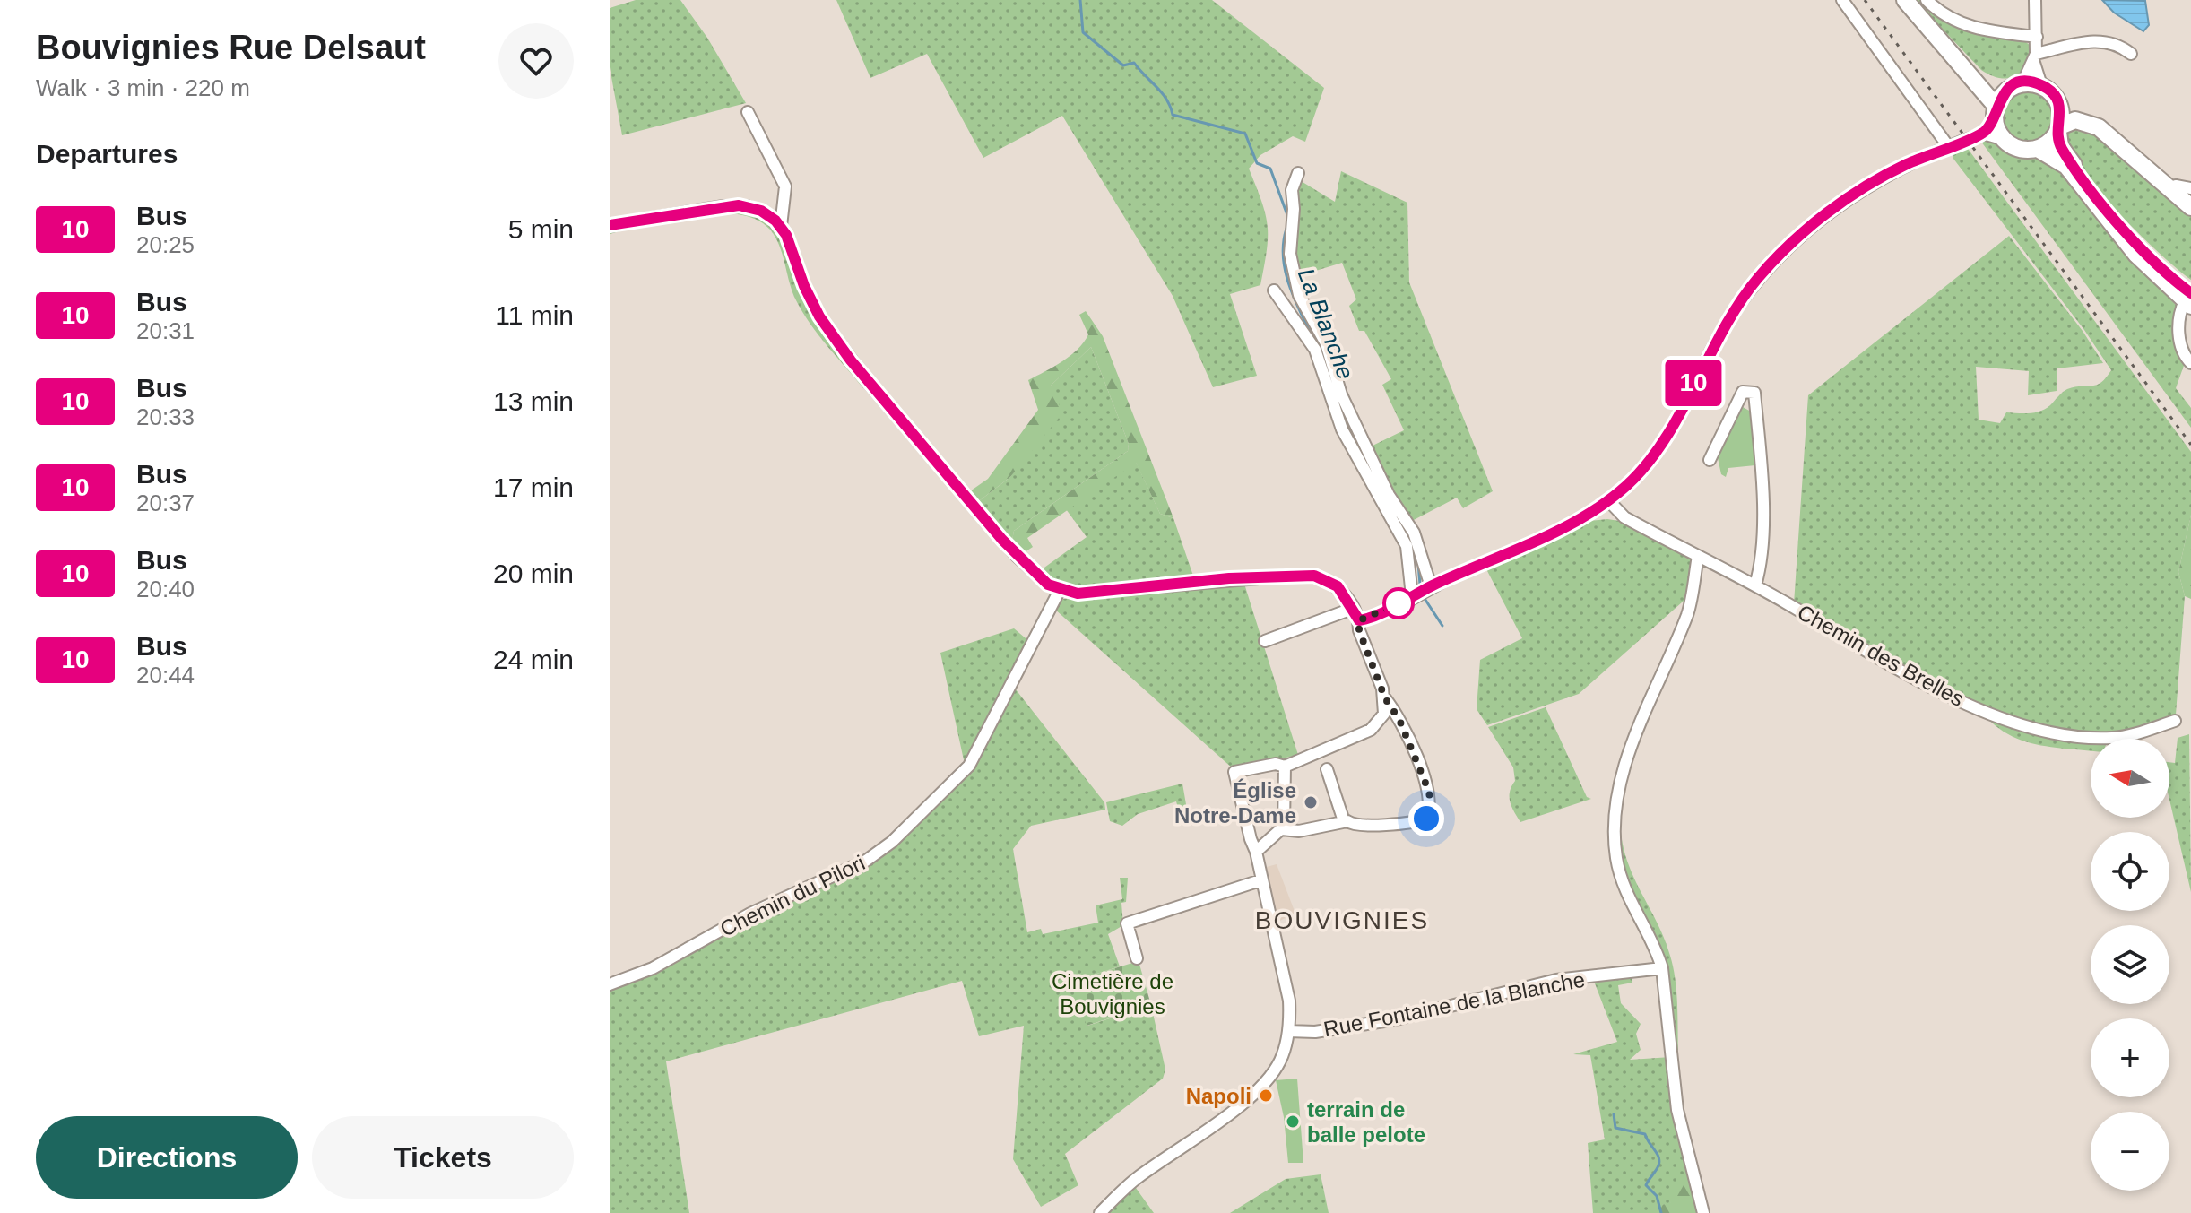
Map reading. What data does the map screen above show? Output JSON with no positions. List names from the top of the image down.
{
  "streets": {
    "street": ["Chemin des Brelles", "Chemin du Pilori", "Rue Fontaine de la Blanche"]
  },
  "districts": ["BOUVIGNIES"],
  "water": ["La Blanche"],
  "parks": ["Cimetière de Bouvignies"],
  "places": ["Église Notre-Dame", "Napoli", "terrain de balle pelote"],
  "lines": ["bus line 10"],
  "north": "left",
  "page": {
    "heading": [
      ["Bouvignies Rue Delsaut", "Walk · 3 min · 220 m"],
      "Departures"
    ],
    "on_map": "10",
    "list": [
      {
        "mark": "10",
        "name": "Bus",
        "note": "20:25",
        "value": "5 min"
      },
      {
        "mark": "10",
        "name": "Bus",
        "note": "20:31",
        "value": "11 min"
      },
      {
        "mark": "10",
        "name": "Bus",
        "note": "20:33",
        "value": "13 min"
      },
      {
        "mark": "10",
        "name": "Bus",
        "note": "20:37",
        "value": "17 min"
      },
      {
        "mark": "10",
        "name": "Bus",
        "note": "20:40",
        "value": "20 min"
      },
      {
        "mark": "10",
        "name": "Bus",
        "note": "20:44",
        "value": "24 min"
      }
    ],
    "map_buttons": ["+", "−"],
    "buttons": ["Directions", "Tickets"]
  }
}
